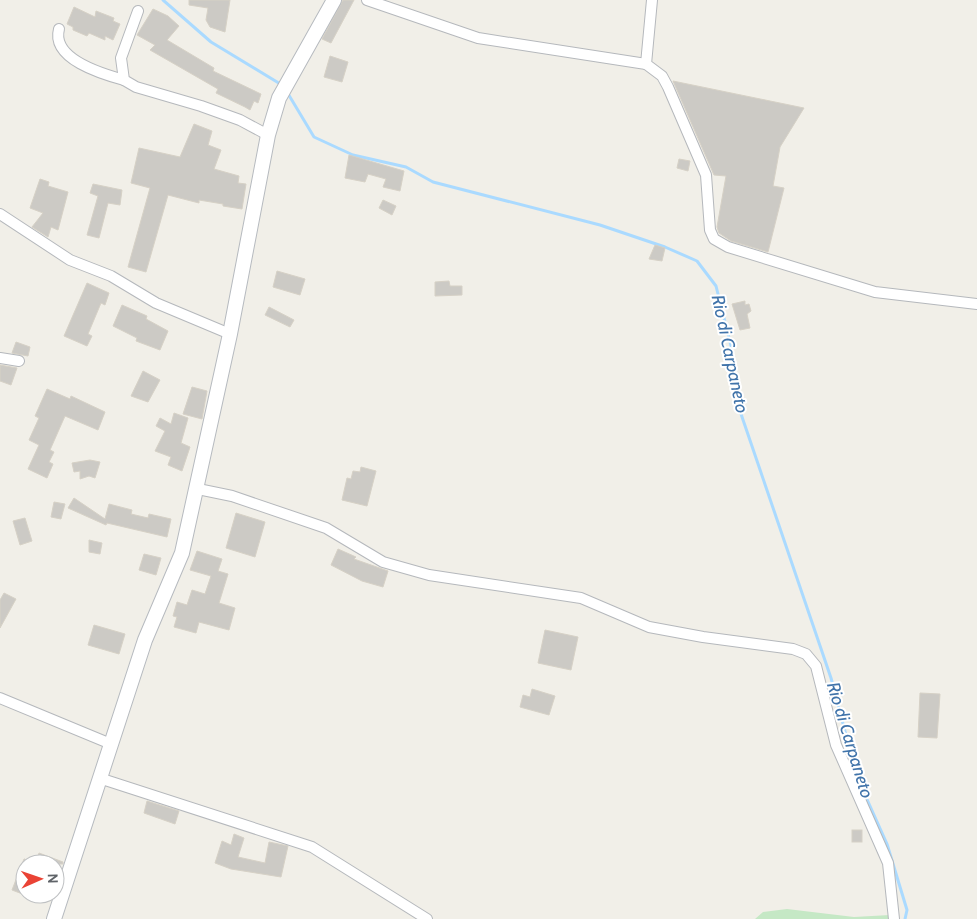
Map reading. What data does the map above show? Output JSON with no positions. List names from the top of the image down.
{
  "water": ["Rio di Carpaneto"],
  "north": "right"
}
